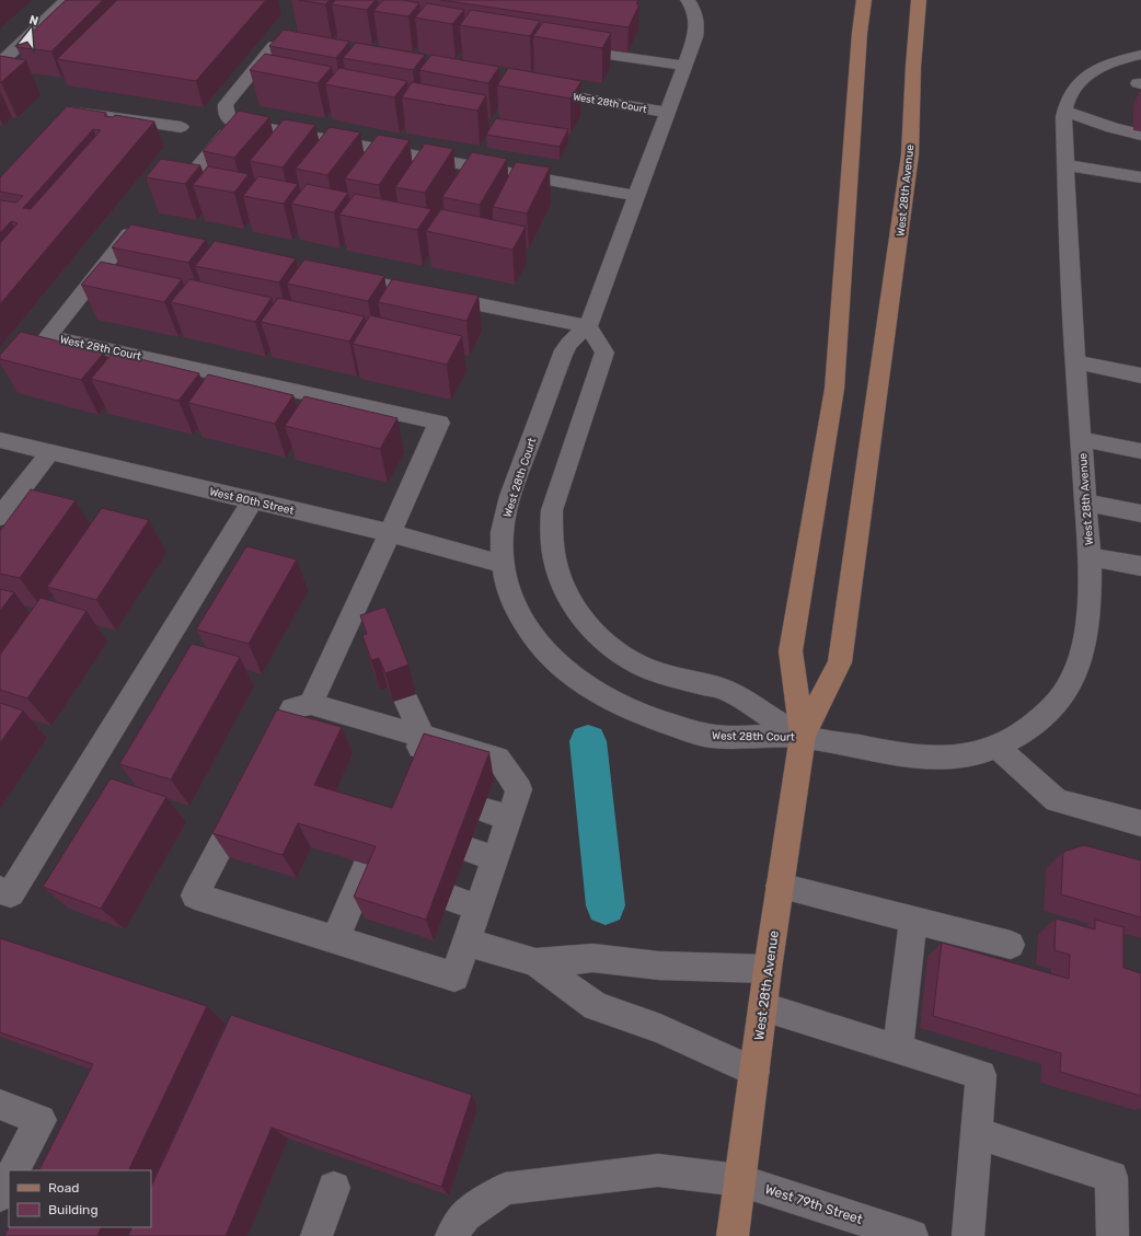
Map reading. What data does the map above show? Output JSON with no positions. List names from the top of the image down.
{
  "streets": {
    "main road": ["West 28th Avenue"],
    "street": ["West 28th Court", "West 80th Street", "West 79th Street"]
  },
  "crossings": [
    ["West 28th Court", "West 28th Avenue"],
    ["West 28th Court", "West 80th Street"],
    ["West 28th Avenue", "West 79th Street"]
  ],
  "legend": ["Road", "Building"],
  "north": "top"
}
